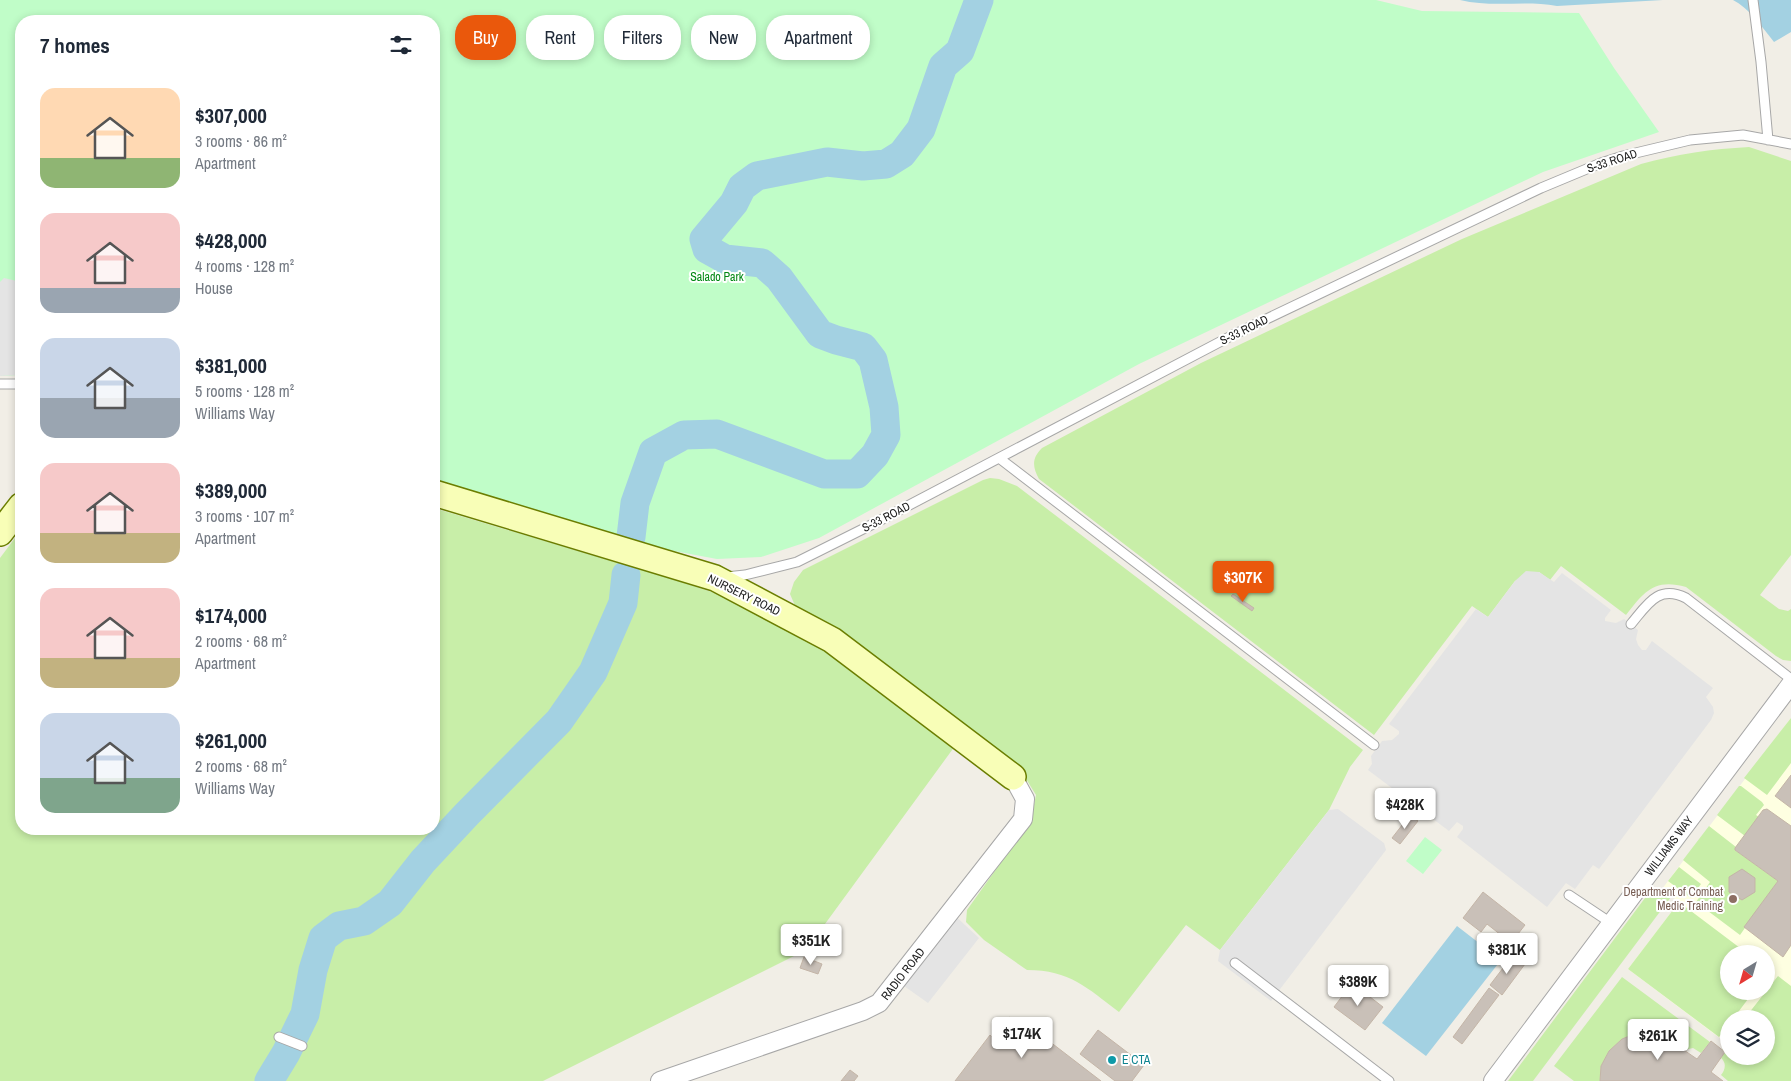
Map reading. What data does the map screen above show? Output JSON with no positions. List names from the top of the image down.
{
  "streets": {
    "street": ["NURSERY ROAD", "WILLIAMS WAY", "RADIO ROAD"],
    "lane": ["S-33 ROAD"]
  },
  "crossings": [
    ["S-33 ROAD", "NURSERY ROAD"],
    ["NURSERY ROAD", "RADIO ROAD"]
  ],
  "parks": ["Salado Park"],
  "places": ["Department of Combat Medic Training", "E CTA"],
  "north": "bottom left",
  "page": {
    "chip": [
      "Buy",
      "Rent",
      "Filters",
      "New",
      "Apartment"
    ],
    "heading": "7 homes",
    "list": [
      {
        "name": "$307,000",
        "note": "3 rooms · 86 m² · Apartment"
      },
      {
        "name": "$428,000",
        "note": "4 rooms · 128 m² · House"
      },
      {
        "name": "$381,000",
        "note": "5 rooms · 128 m² · Williams Way"
      },
      {
        "name": "$389,000",
        "note": "3 rooms · 107 m² · Apartment"
      },
      {
        "name": "$174,000",
        "note": "2 rooms · 68 m² · Apartment"
      },
      {
        "name": "$261,000",
        "note": "2 rooms · 68 m² · Williams Way"
      }
    ],
    "price": [
      "$307K",
      "$428K",
      "$351K",
      "$381K",
      "$389K",
      "$174K",
      "$261K"
    ]
  }
}
